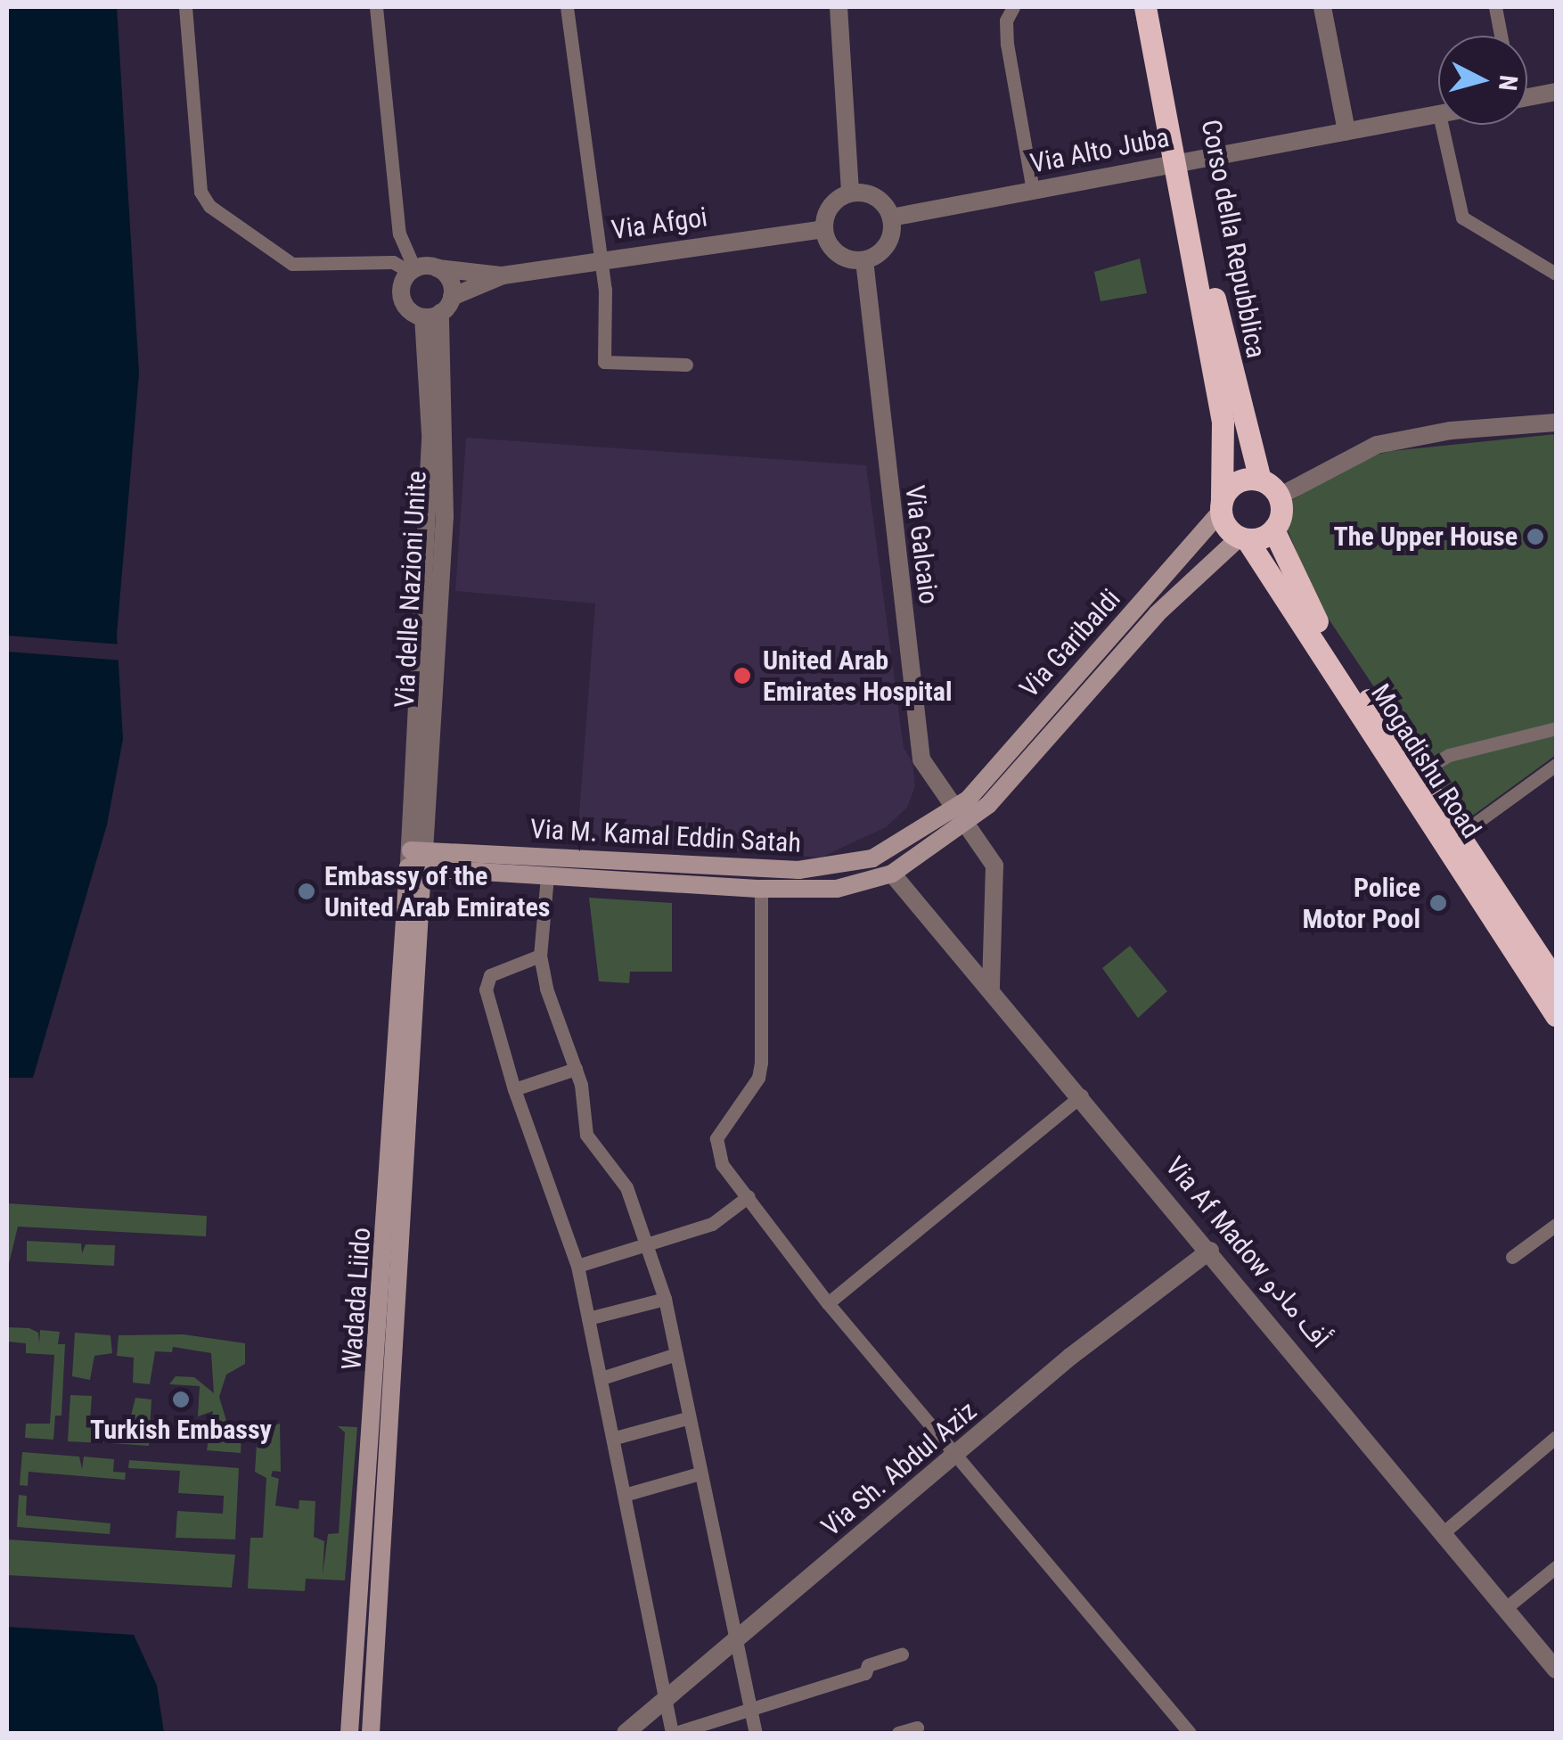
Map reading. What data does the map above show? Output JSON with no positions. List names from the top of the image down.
{
  "streets": {
    "highway": ["Corso della Repubblica", "Mogadishu Road"],
    "main road": ["Via Garibaldi", "Via M. Kamal Eddin Satah", "Wadada Liido"],
    "street": [
      "Via Alto Juba",
      "Via Afgoi",
      "Via Galcaio",
      "Via delle Nazioni Unite",
      "Via Af Madow أف مادو",
      "Via Sh. Abdul Aziz"
    ]
  },
  "crossings": [
    ["Via Alto Juba", "Via Afgoi"],
    ["Via Alto Juba", "Corso della Repubblica"],
    ["Via Alto Juba", "Via Galcaio"],
    ["Via Afgoi", "Via Galcaio"],
    ["Corso della Repubblica", "Via Garibaldi"],
    ["Corso della Repubblica", "Mogadishu Road"],
    ["Via Galcaio", "Via Garibaldi"],
    ["Via Galcaio", "Via M. Kamal Eddin Satah"],
    ["Via Galcaio", "Via Af Madow أف مادو"],
    ["Via delle Nazioni Unite", "Via M. Kamal Eddin Satah"],
    ["Via delle Nazioni Unite", "Wadada Liido"],
    ["Via Garibaldi", "Mogadishu Road"],
    ["Via Garibaldi", "Via M. Kamal Eddin Satah"],
    ["Via M. Kamal Eddin Satah", "Via Af Madow أف مادو"],
    ["Via M. Kamal Eddin Satah", "Wadada Liido"],
    ["Via Af Madow أف مادو", "Via Sh. Abdul Aziz"]
  ],
  "places": [
    "The Upper House",
    "United Arab Emirates Hospital",
    "Embassy of the United Arab Emirates",
    "Police Motor Pool",
    "Turkish Embassy"
  ],
  "north": "right"
}
